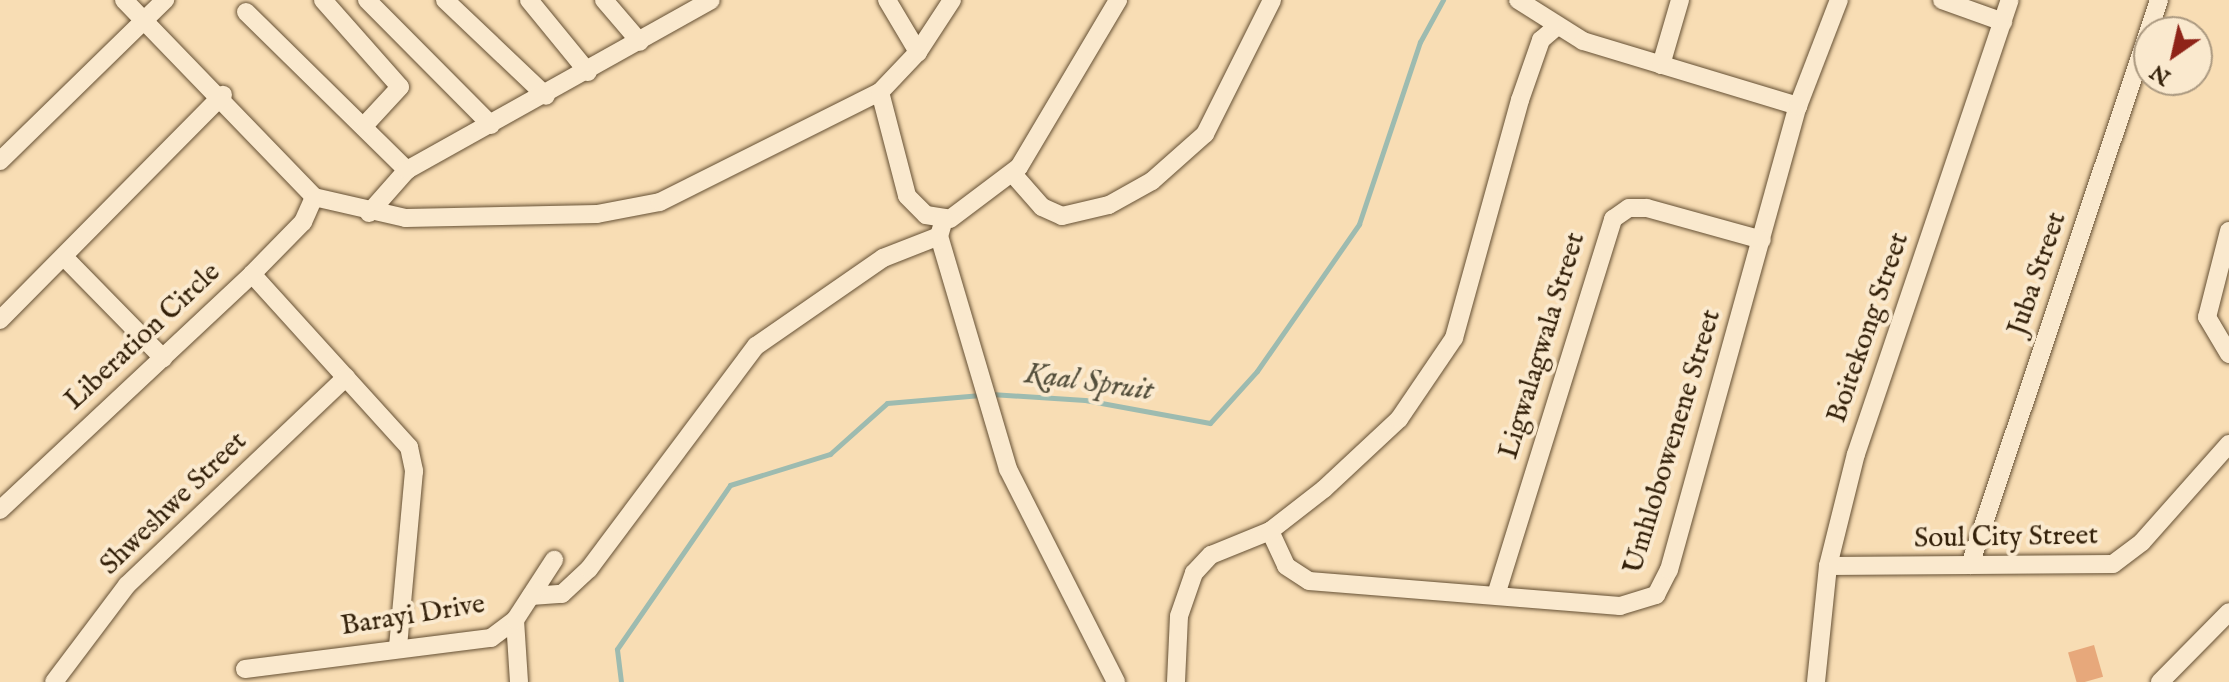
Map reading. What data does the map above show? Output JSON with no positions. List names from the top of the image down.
{
  "streets": {
    "street": [
      "Juba Street",
      "Boitekong Street",
      "Liberation Circle",
      "Ligwalagwala Street",
      "Umhlobowenene Street",
      "Shweshwe Street",
      "Soul City Street",
      "Barayi Drive"
    ]
  },
  "crossings": [
    ["Juba Street", "Soul City Street"],
    ["Boitekong Street", "Soul City Street"],
    ["Ligwalagwala Street", "Umhlobowenene Street"]
  ],
  "water": ["Kaal Spruit"],
  "north": "bottom left"
}
